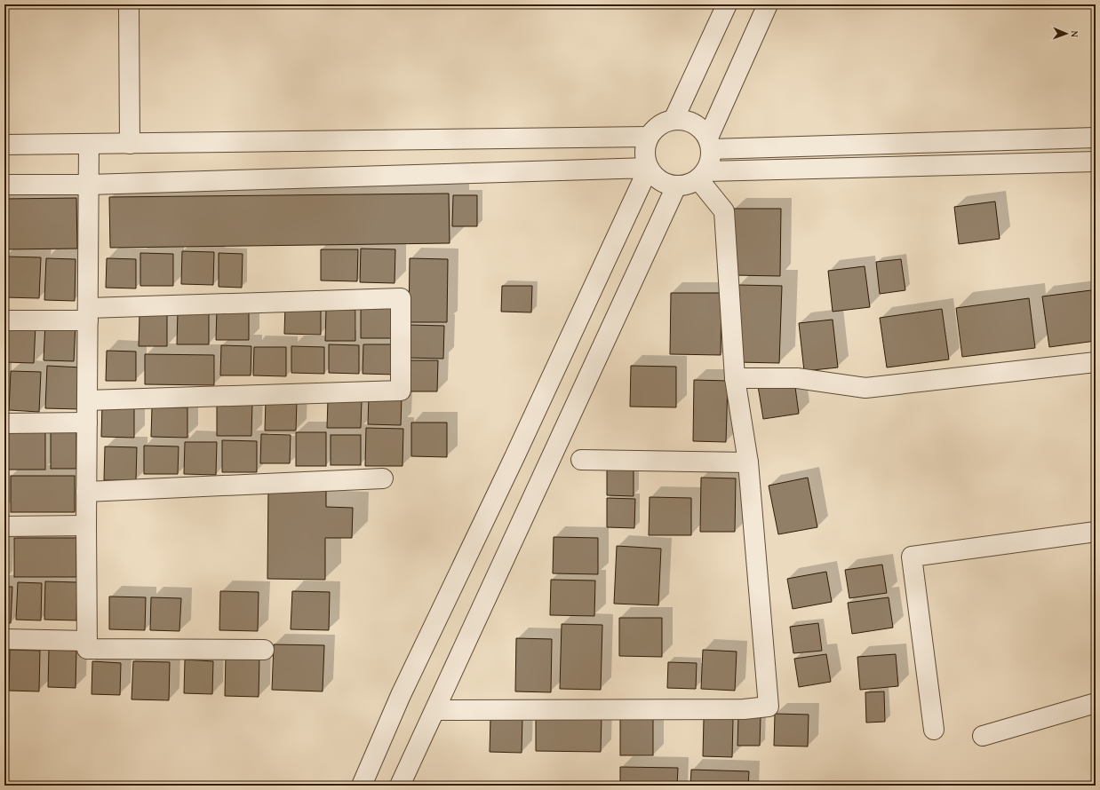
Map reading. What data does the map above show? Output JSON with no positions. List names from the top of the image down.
{
  "north": "right"
}
